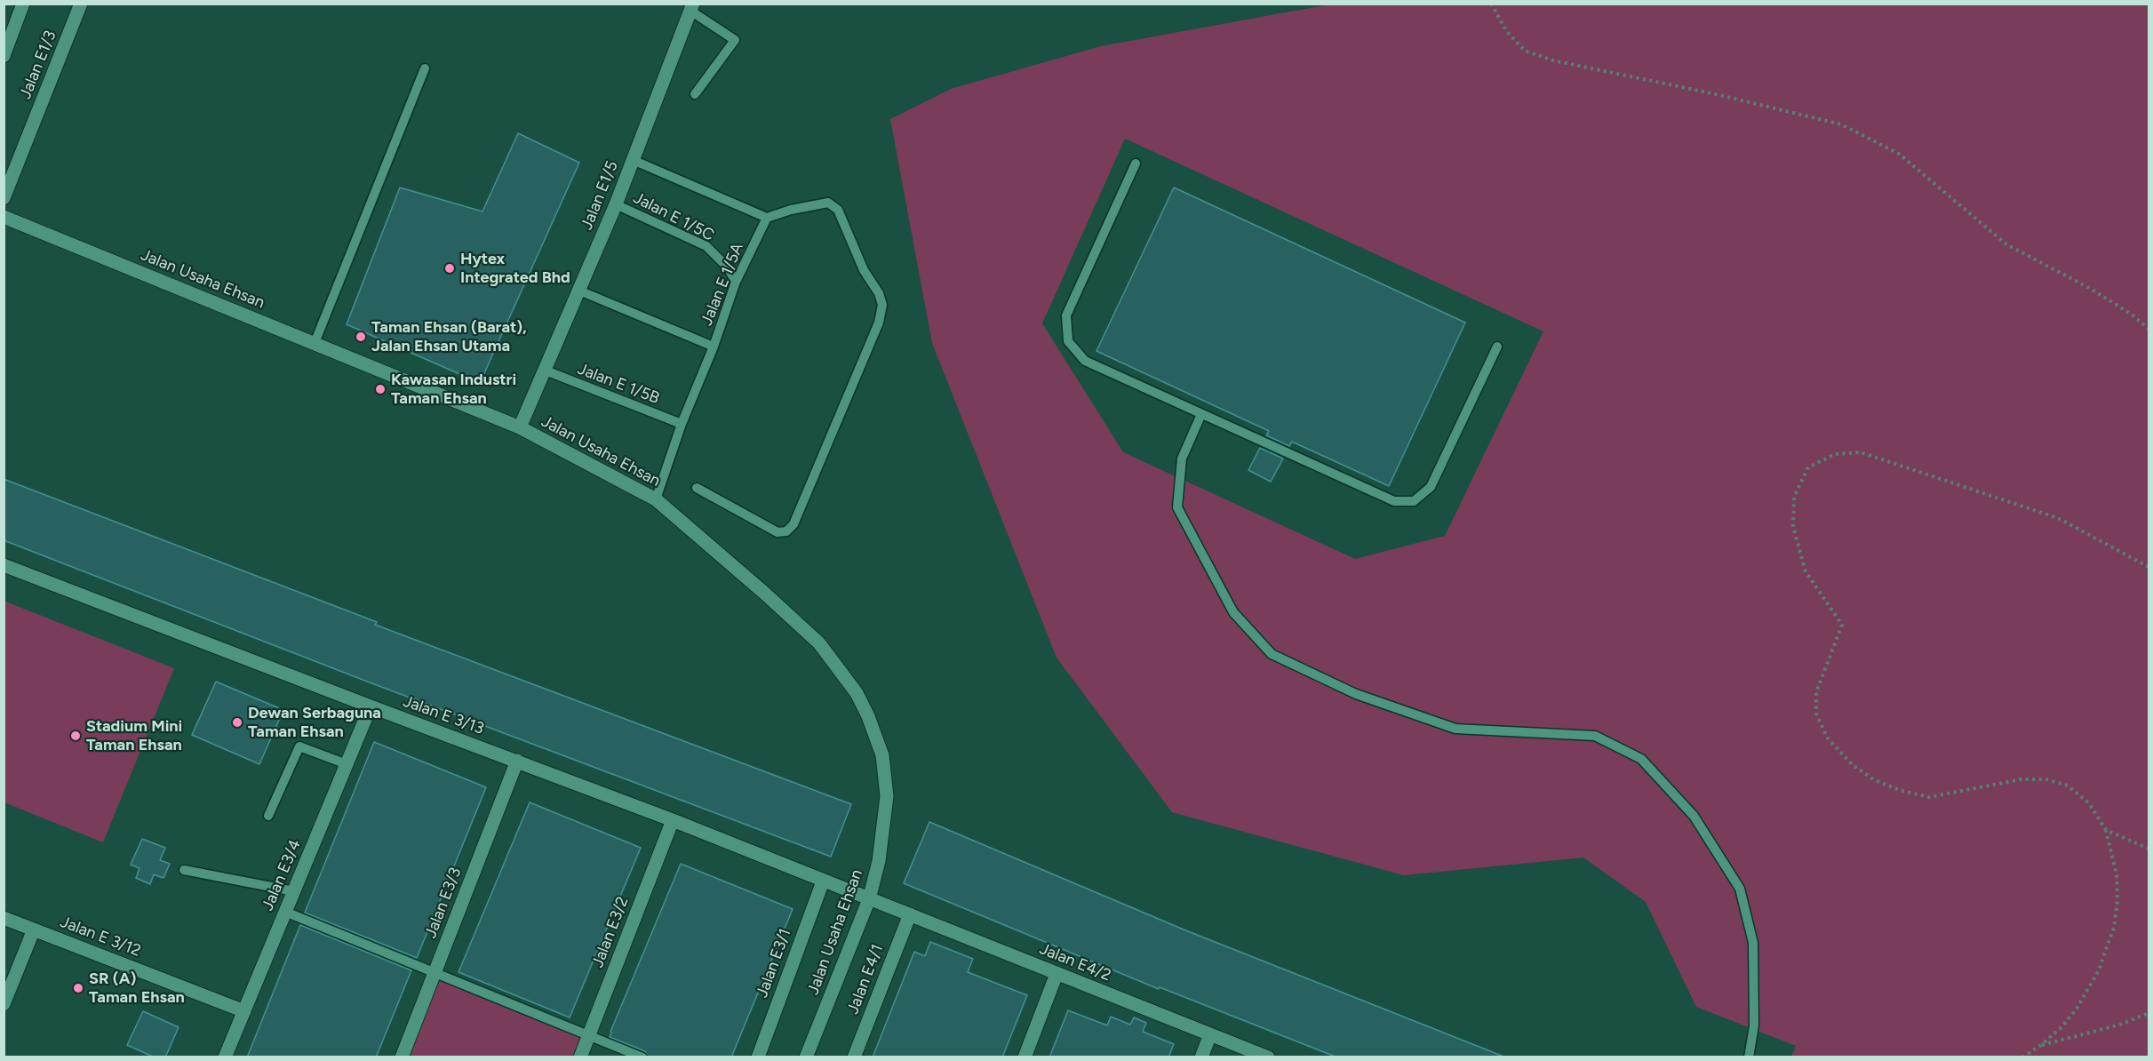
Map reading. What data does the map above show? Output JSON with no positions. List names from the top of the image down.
{
  "streets": {
    "street": [
      "Jalan E1/3",
      "Jalan E1/5",
      "Jalan Usaha Ehsan",
      "Jalan E 3/13",
      "Jalan E3/4",
      "Jalan E3/3",
      "Jalan E3/2",
      "Jalan E 3/12",
      "Jalan E4/2",
      "Jalan E3/1",
      "Jalan E4/1"
    ],
    "lane": ["Jalan E 1/5C", "Jalan E 1/5A", "Jalan E 1/5B"]
  },
  "crossings": [
    ["Jalan E1/5", "Jalan E 1/5C"],
    ["Jalan E1/5", "Jalan Usaha Ehsan"],
    ["Jalan E1/5", "Jalan E 1/5B"],
    ["Jalan E 1/5C", "Jalan E 1/5A"],
    ["Jalan Usaha Ehsan", "Jalan E 1/5A"],
    ["Jalan Usaha Ehsan", "Jalan E 3/13"],
    ["Jalan Usaha Ehsan", "Jalan E4/2"],
    ["Jalan E 1/5A", "Jalan E 1/5B"],
    ["Jalan E 3/13", "Jalan E3/4"],
    ["Jalan E 3/13", "Jalan E3/3"],
    ["Jalan E 3/13", "Jalan E3/2"],
    ["Jalan E 3/13", "Jalan E4/2"],
    ["Jalan E 3/13", "Jalan E3/1"],
    ["Jalan E3/4", "Jalan E 3/12"],
    ["Jalan E4/2", "Jalan E4/1"]
  ],
  "places": [
    "Hytex Integrated Bhd",
    "Taman Ehsan (Barat), Jalan Ehsan Utama",
    "Kawasan Industri Taman Ehsan",
    "Dewan Serbaguna Taman Ehsan",
    "Stadium Mini Taman Ehsan",
    "SR (A) Taman Ehsan"
  ]
}
